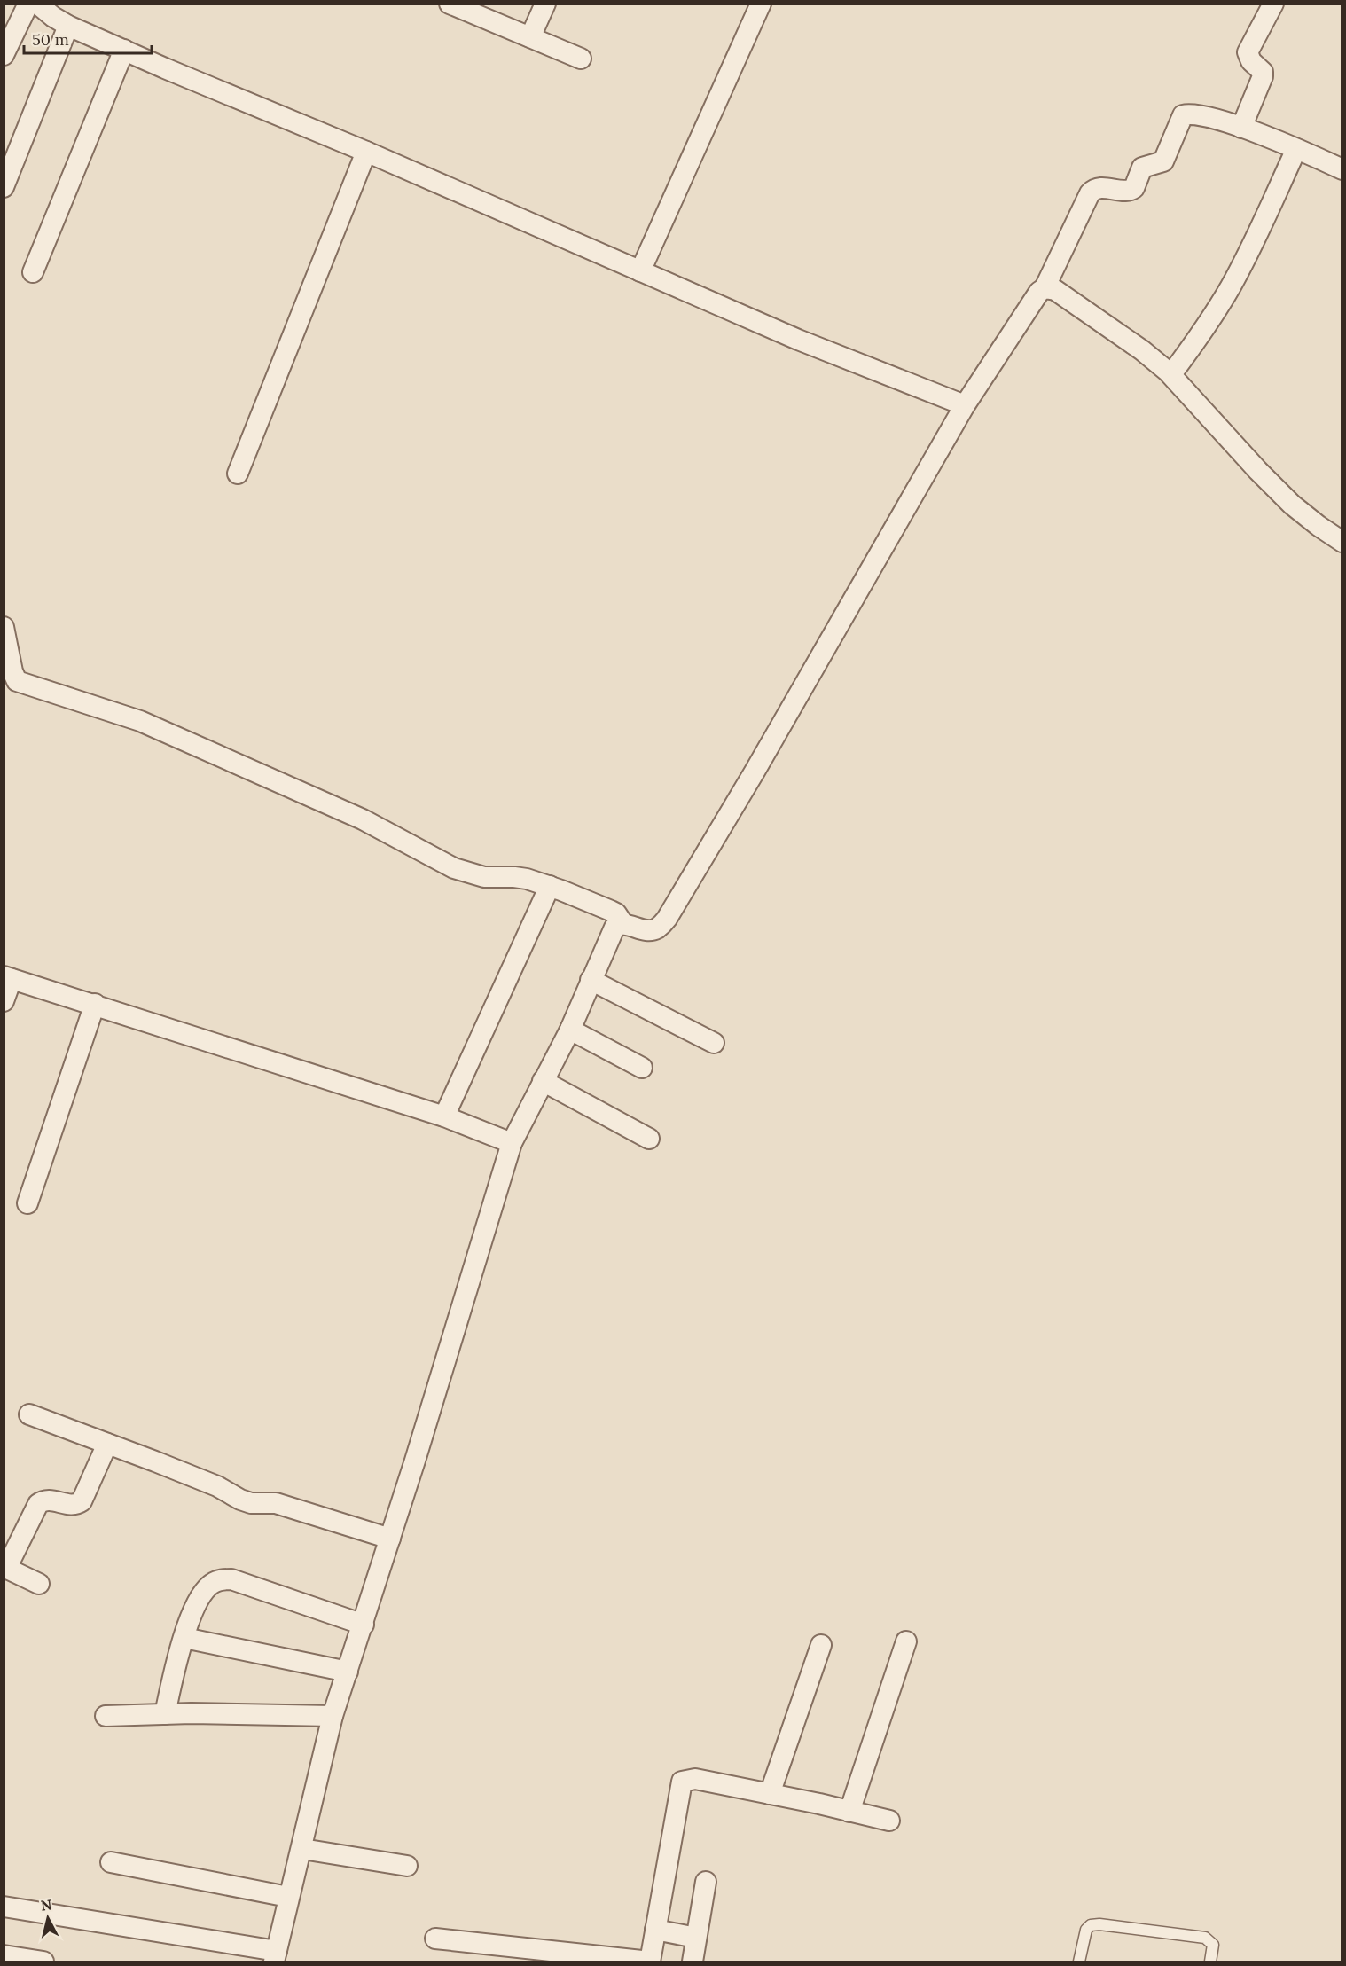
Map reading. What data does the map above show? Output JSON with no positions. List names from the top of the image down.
{
  "scale_bar": "50 m",
  "north": "top"
}
